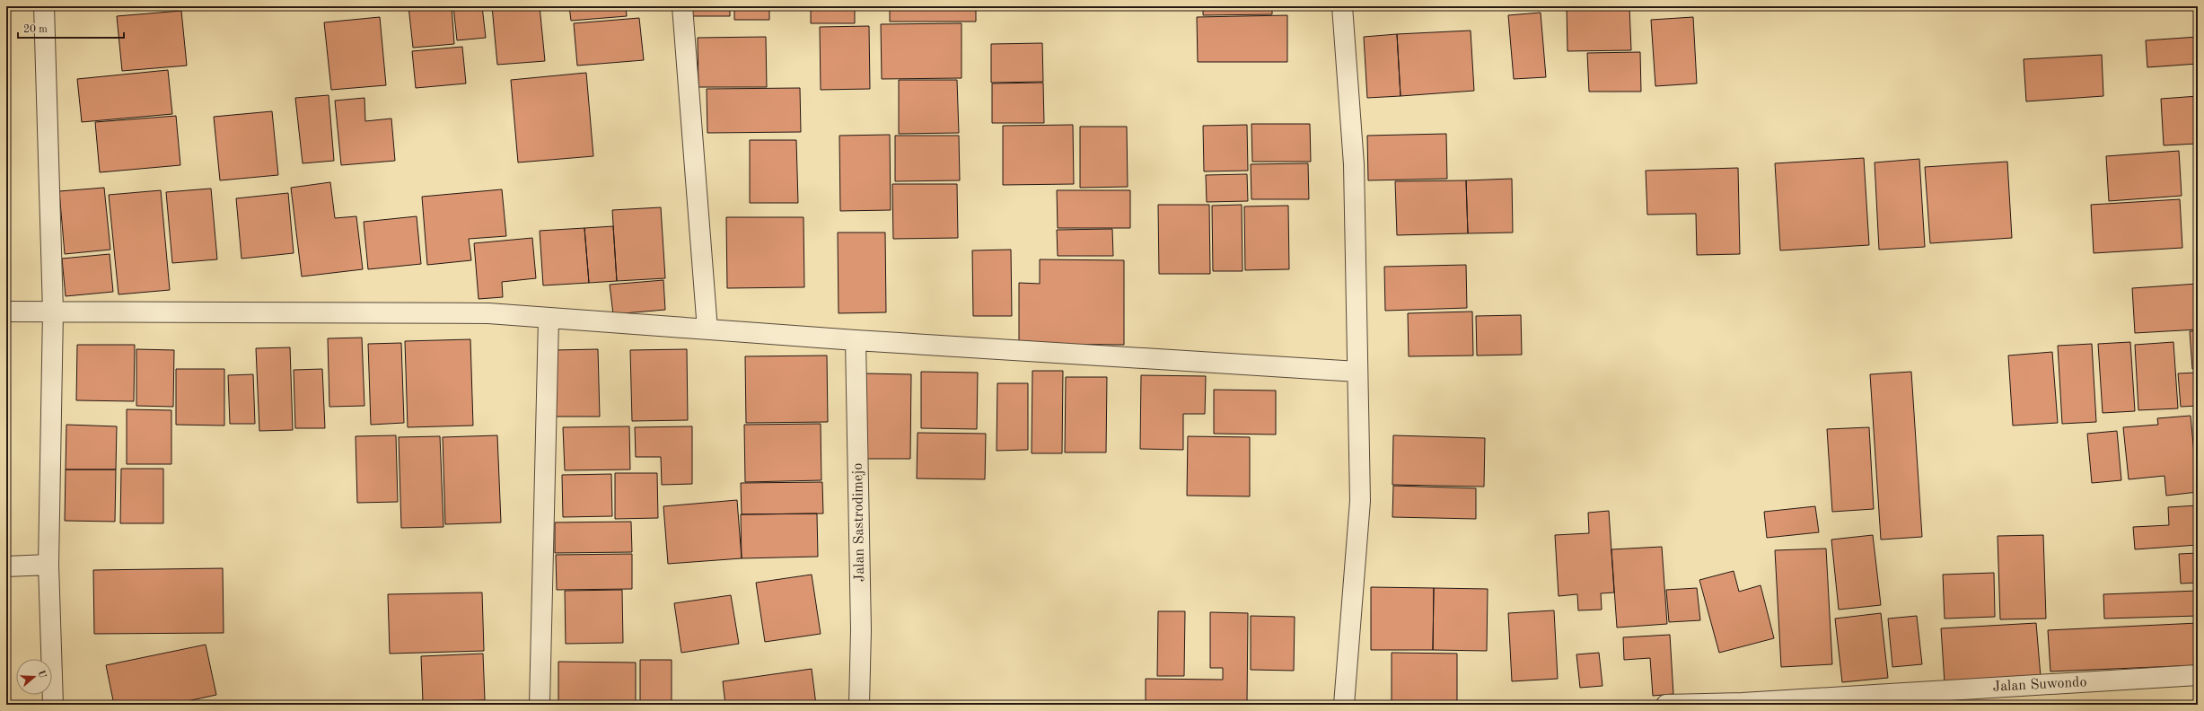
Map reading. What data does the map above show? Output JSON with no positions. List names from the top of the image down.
{
  "streets": {
    "street": ["Jalan Sastrodimejo", "Jalan Suwondo"]
  },
  "scale_bar": "20 m",
  "north": "right"
}
